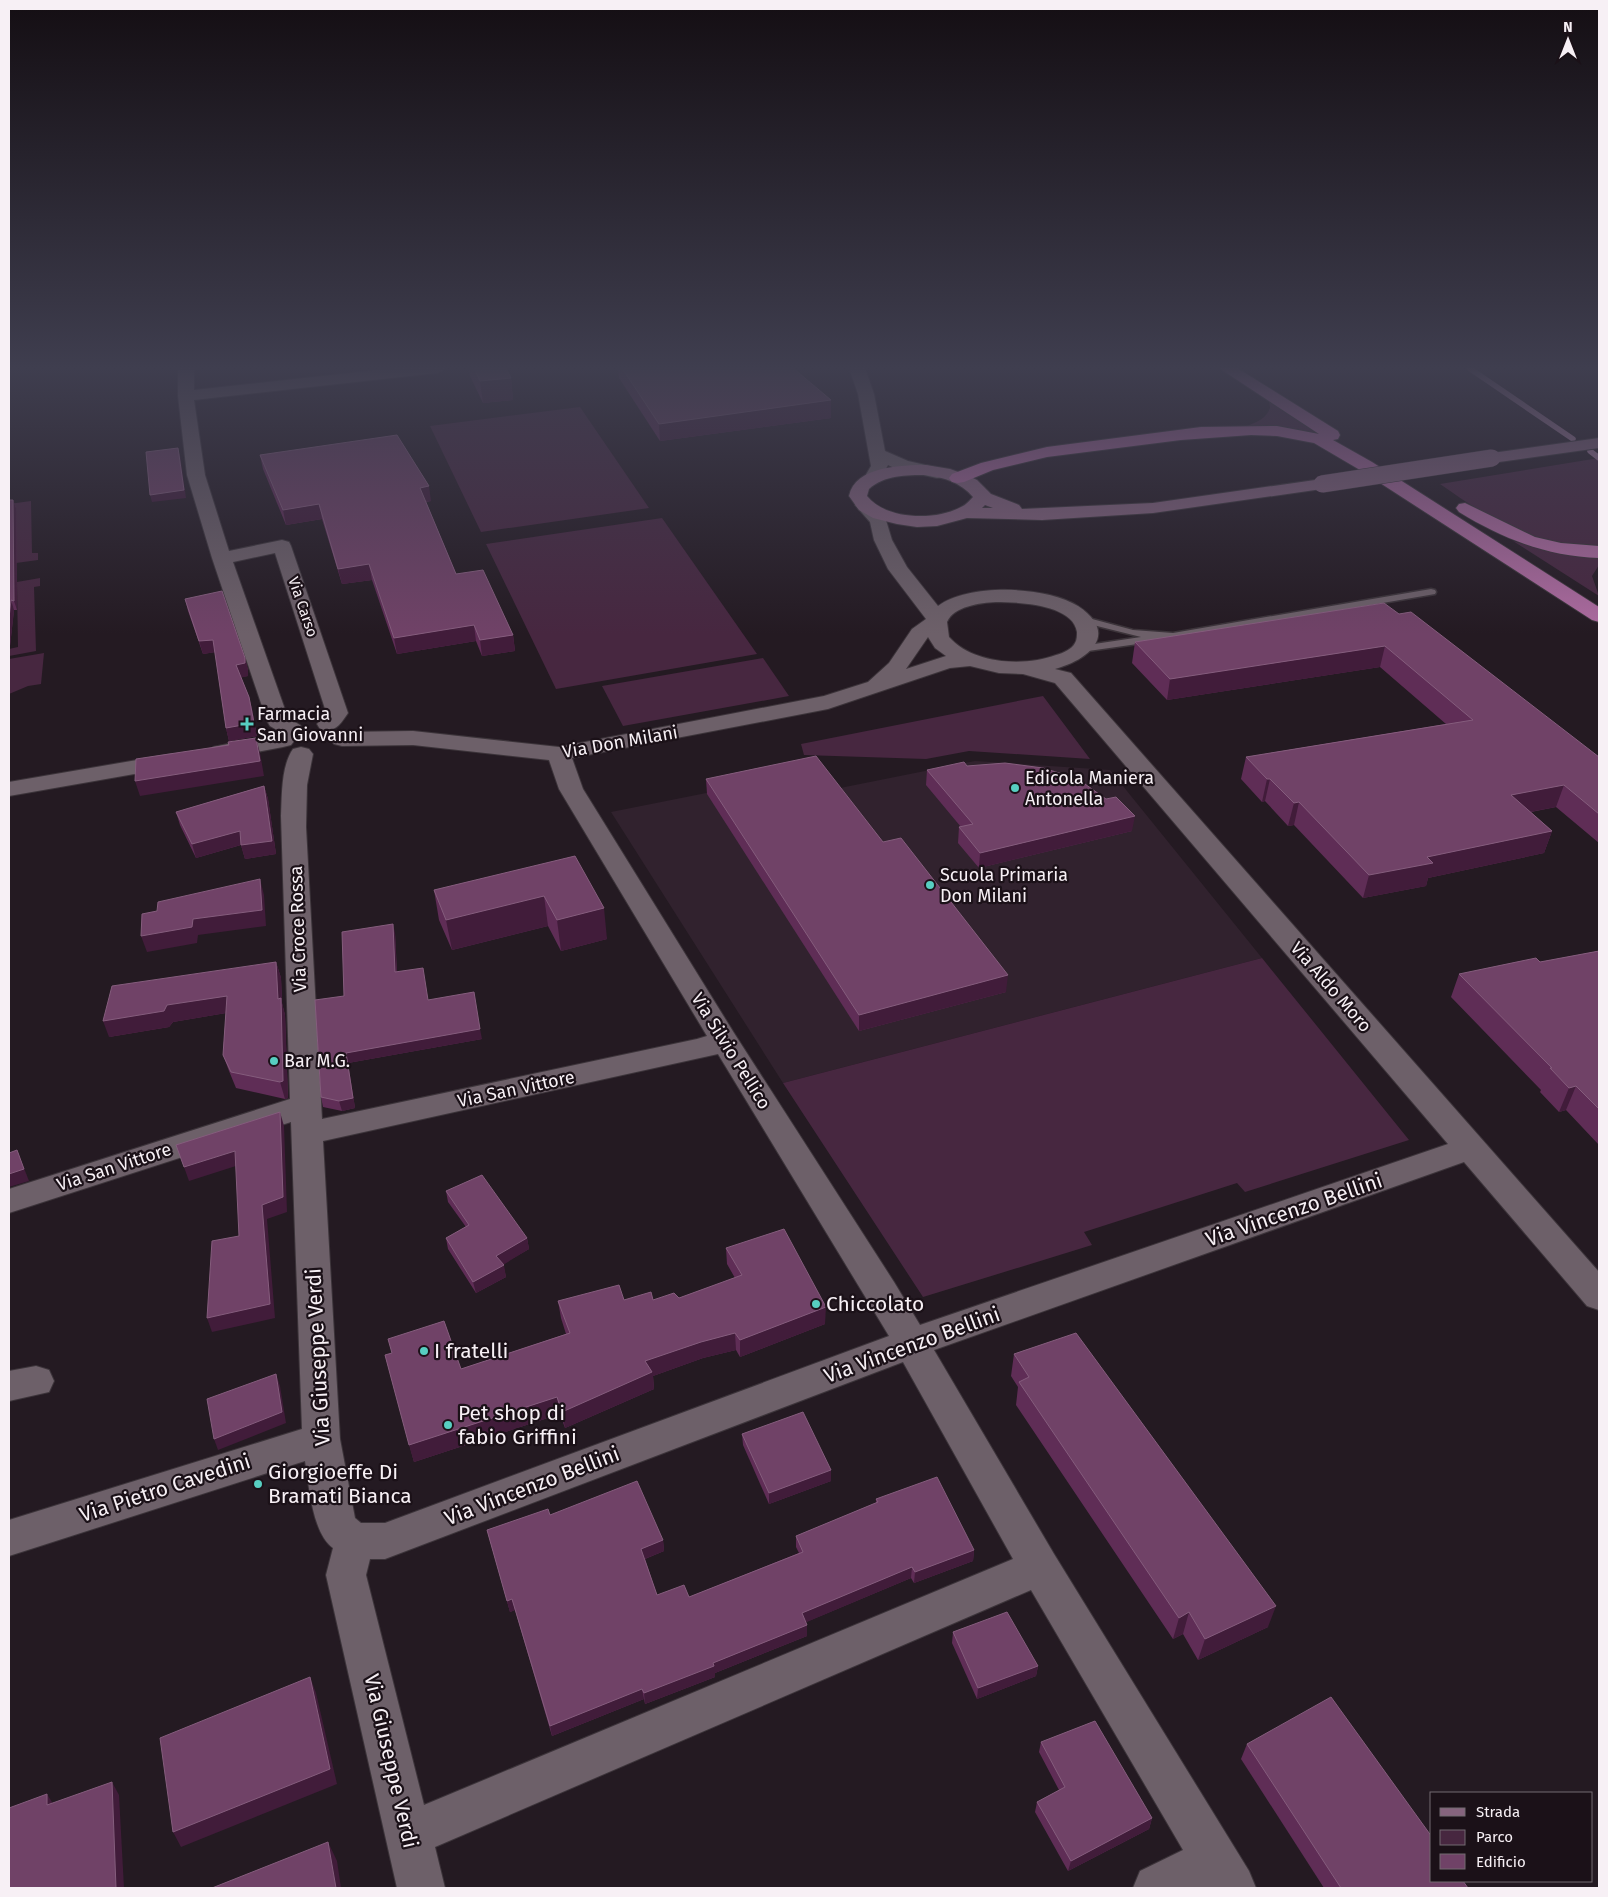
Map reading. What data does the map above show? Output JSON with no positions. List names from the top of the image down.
{
  "streets": {
    "street": [
      "Via Carso",
      "Via Don Milani",
      "Via Croce Rossa",
      "Via Aldo Moro",
      "Via Silvio Pellico",
      "Via San Vittore",
      "Via Vincenzo Bellini",
      "Via Giuseppe Verdi",
      "Via Pietro Cavedini"
    ]
  },
  "crossings": [
    ["Via Carso", "Via Don Milani"],
    ["Via Carso", "Via Croce Rossa"],
    ["Via Don Milani", "Via Croce Rossa"],
    ["Via Don Milani", "Via Silvio Pellico"],
    ["Via Croce Rossa", "Via San Vittore"],
    ["Via Croce Rossa", "Via Giuseppe Verdi"],
    ["Via Aldo Moro", "Via Vincenzo Bellini"],
    ["Via Silvio Pellico", "Via San Vittore"],
    ["Via Silvio Pellico", "Via Vincenzo Bellini"],
    ["Via San Vittore", "Via Giuseppe Verdi"],
    ["Via Vincenzo Bellini", "Via Giuseppe Verdi"],
    ["Via Giuseppe Verdi", "Via Pietro Cavedini"]
  ],
  "places": {
    "health": ["Farmacia San Giovanni"],
    "other": [
      "Edicola Maniera Antonella",
      "Scuola Primaria Don Milani",
      "Bar M.G.",
      "Chiccolato",
      "I fratelli",
      "Pet shop di fabio Griffini",
      "Giorgioeffe Di Bramati Bianca"
    ]
  },
  "legend": ["Strada", "Parco", "Edificio"],
  "north": "top"
}
